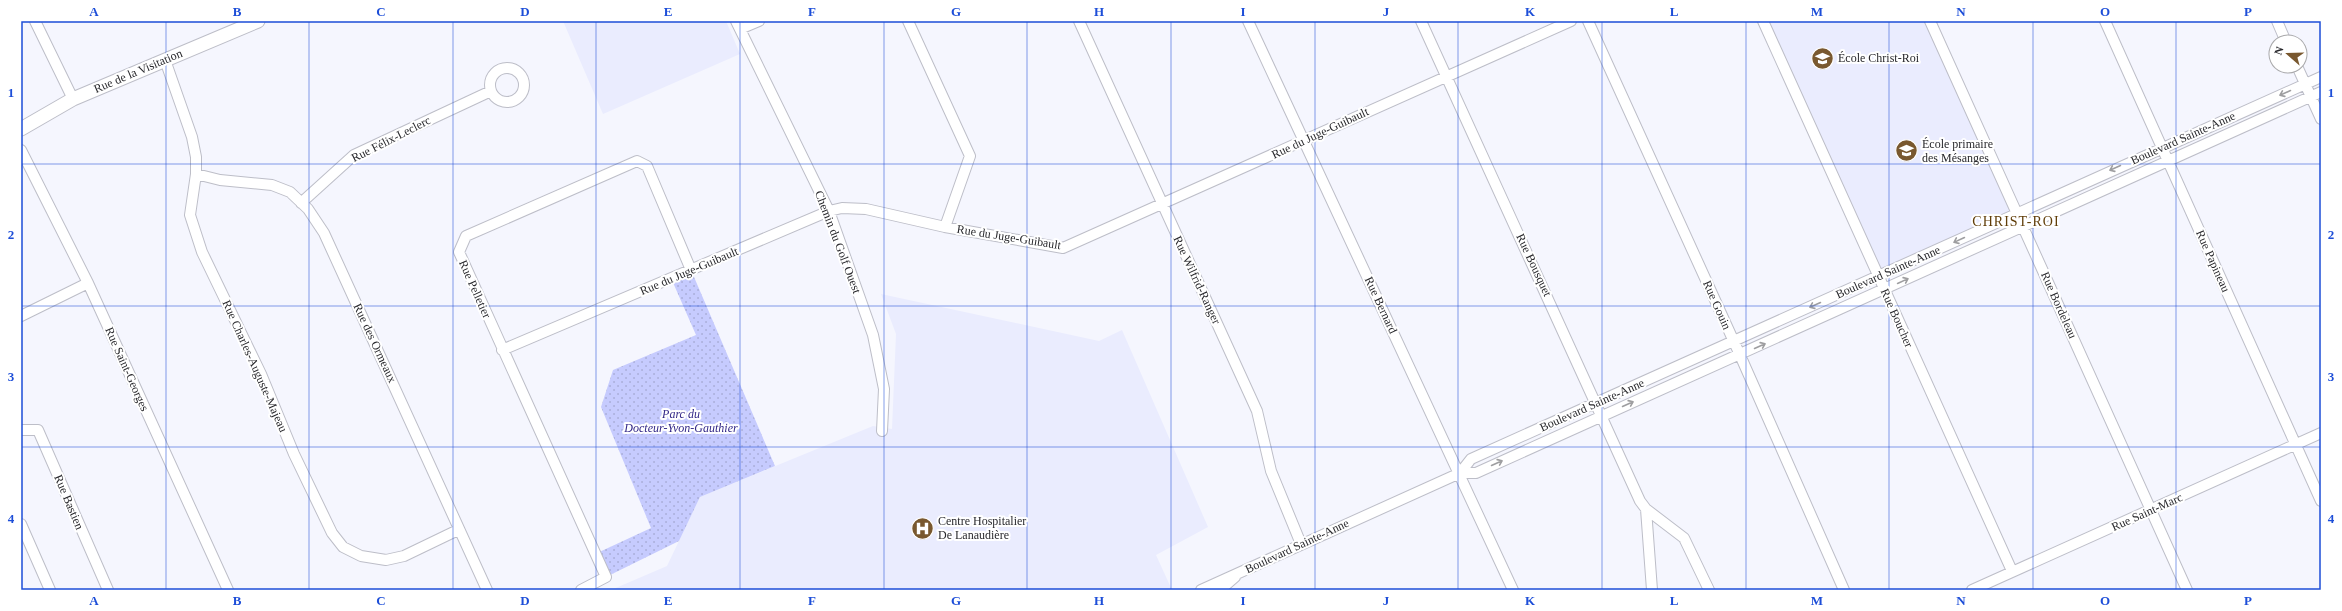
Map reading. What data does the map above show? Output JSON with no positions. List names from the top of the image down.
{
  "streets": {
    "main road": ["Rue de la Visitation"],
    "street": [
      "Rue du Juge-Guibault",
      "Boulevard Sainte-Anne",
      "Rue Félix-Leclerc",
      "Chemin du Golf Ouest",
      "Rue Papineau",
      "Rue Bousquet",
      "Rue Wilfrid-Ranger",
      "Rue Pelletier",
      "Rue Bernard",
      "Rue Gouin",
      "Rue Bordeleau",
      "Rue Boucher",
      "Rue des Ormeaux",
      "Rue Charles-Auguste-Majeau",
      "Rue Saint-Georges",
      "Rue Bastien",
      "Rue Saint-Marc"
    ]
  },
  "crossings": [
    ["Rue de la Visitation", "Rue Charles-Auguste-Majeau"],
    ["Rue du Juge-Guibault", "Chemin du Golf Ouest"],
    ["Rue du Juge-Guibault", "Rue Bousquet"],
    ["Rue du Juge-Guibault", "Rue Wilfrid-Ranger"],
    ["Rue du Juge-Guibault", "Rue Pelletier"],
    ["Rue du Juge-Guibault", "Rue Bernard"],
    ["Boulevard Sainte-Anne", "Rue Papineau"],
    ["Boulevard Sainte-Anne", "Rue Bousquet"],
    ["Boulevard Sainte-Anne", "Rue Wilfrid-Ranger"],
    ["Boulevard Sainte-Anne", "Rue Bernard"],
    ["Boulevard Sainte-Anne", "Rue Gouin"],
    ["Boulevard Sainte-Anne", "Rue Bordeleau"],
    ["Boulevard Sainte-Anne", "Rue Boucher"],
    ["Rue Félix-Leclerc", "Rue des Ormeaux"],
    ["Rue Papineau", "Rue Saint-Marc"],
    ["Rue Bordeleau", "Rue Saint-Marc"],
    ["Rue Boucher", "Rue Saint-Marc"],
    ["Rue des Ormeaux", "Rue Charles-Auguste-Majeau"]
  ],
  "districts": ["CHRIST-ROI"],
  "parks": ["Parc du Docteur-Yvon-Gauthier"],
  "places": {
    "school or university": ["École Christ-Roi", "École primaire des Mésanges"],
    "hospital": ["Centre Hospitalier De Lanaudière"]
  },
  "north": "left",
  "grid": {
    "columns": [
      "A",
      "B",
      "C",
      "D",
      "E",
      "F",
      "G",
      "H",
      "I",
      "J",
      "K",
      "L",
      "M",
      "N",
      "O",
      "P"
    ],
    "rows": [
      "1",
      "2",
      "3",
      "4"
    ]
  }
}
